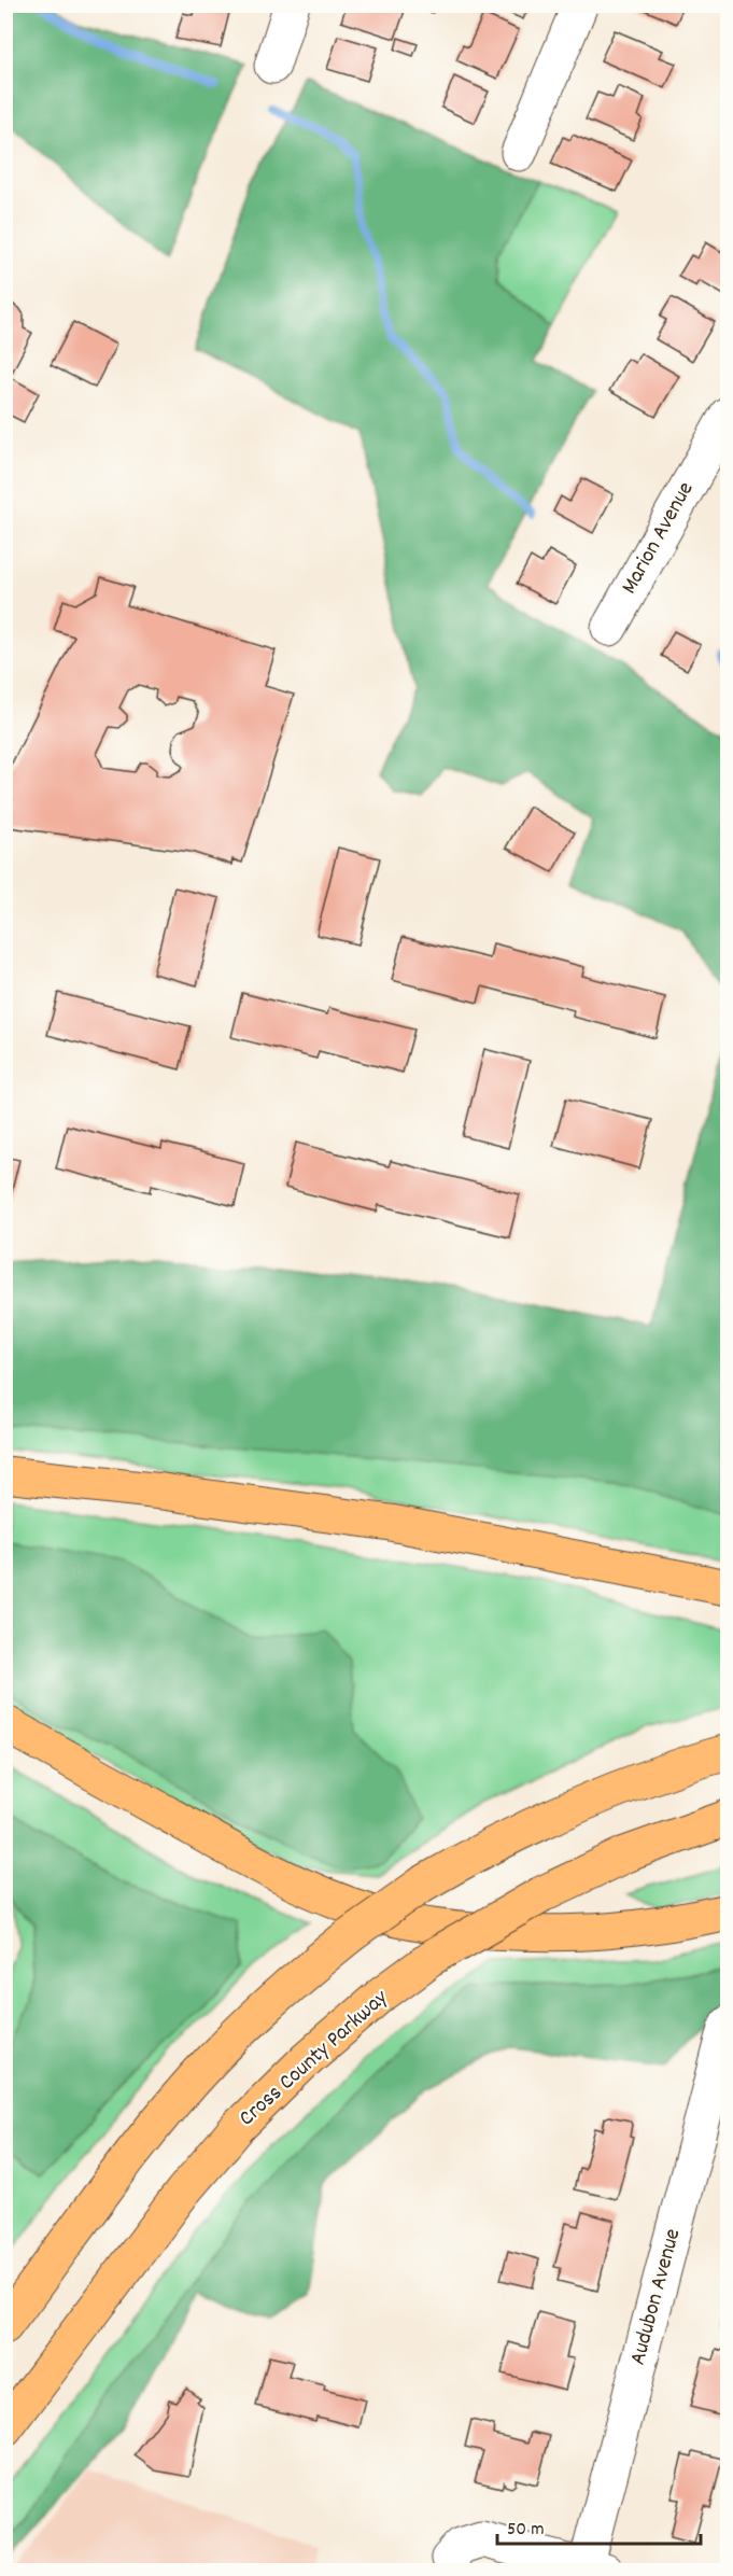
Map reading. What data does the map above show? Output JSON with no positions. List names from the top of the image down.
{
  "streets": {
    "highway": ["Cross County Parkway"],
    "street": ["Marion Avenue", "Audubon Avenue"]
  },
  "scale_bar": "50 m"
}
